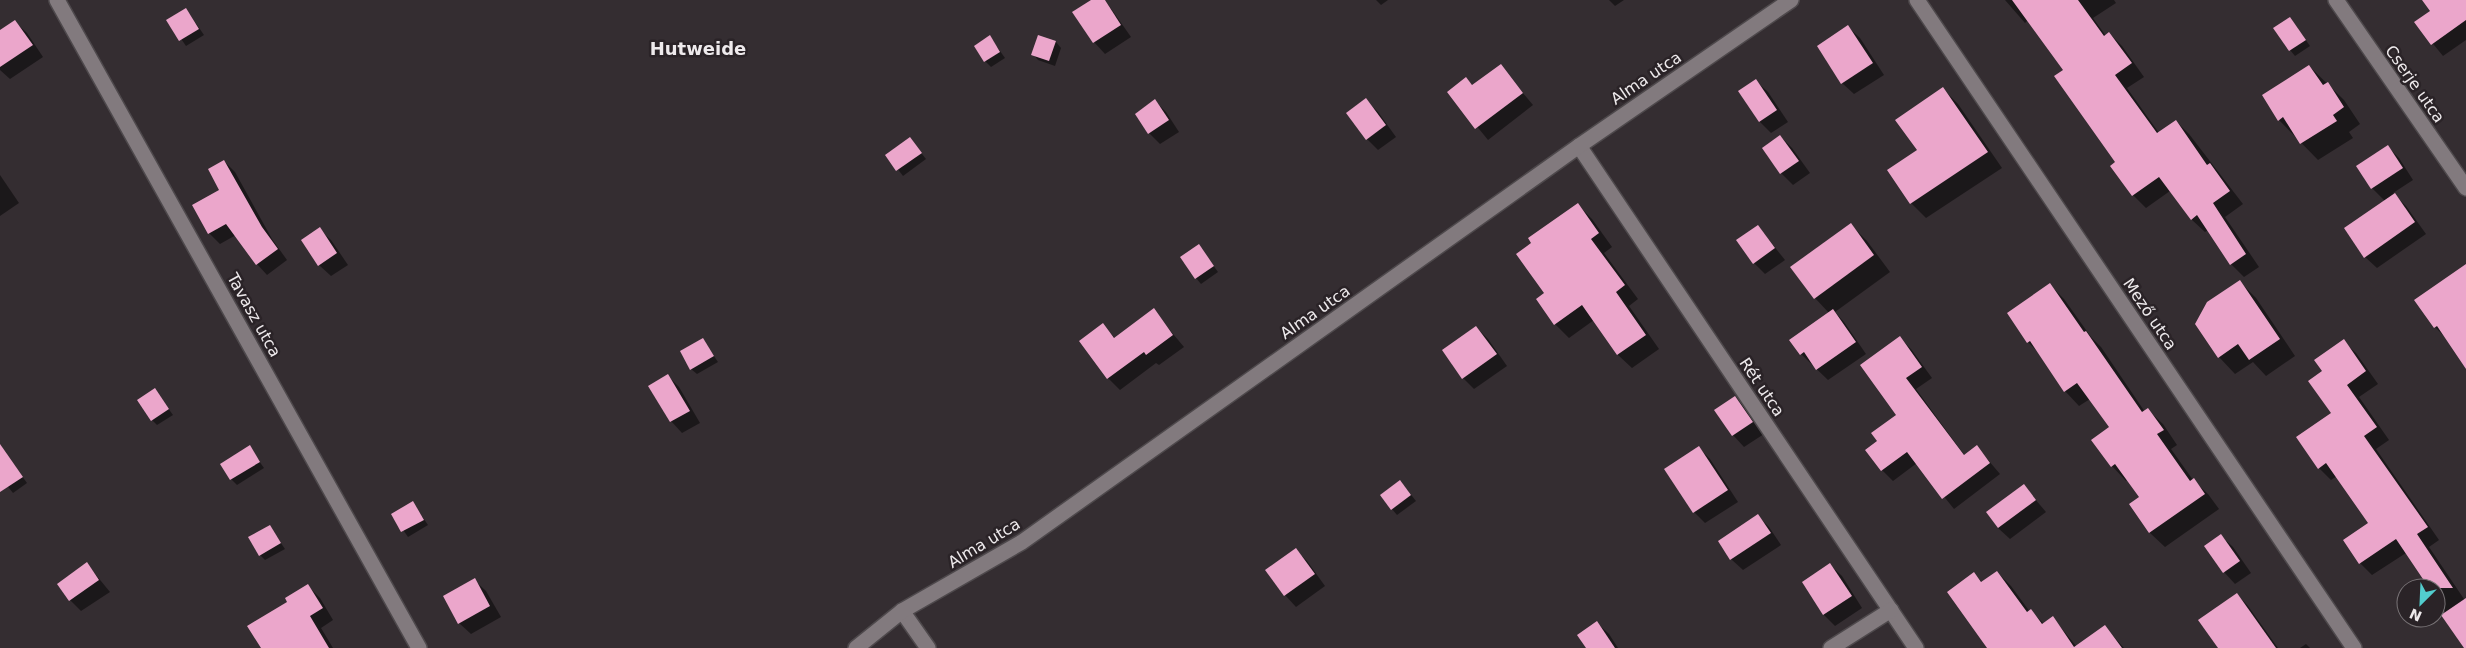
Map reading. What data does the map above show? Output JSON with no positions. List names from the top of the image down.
{
  "streets": {
    "street": [
      "Alma utca",
      "Cserje utca",
      "Mező utca",
      "Tavasz utca",
      "Rét utca"
    ]
  },
  "crossings": [
    ["Alma utca", "Rét utca"]
  ],
  "districts": ["Hutweide"],
  "north": "bottom left"
}
